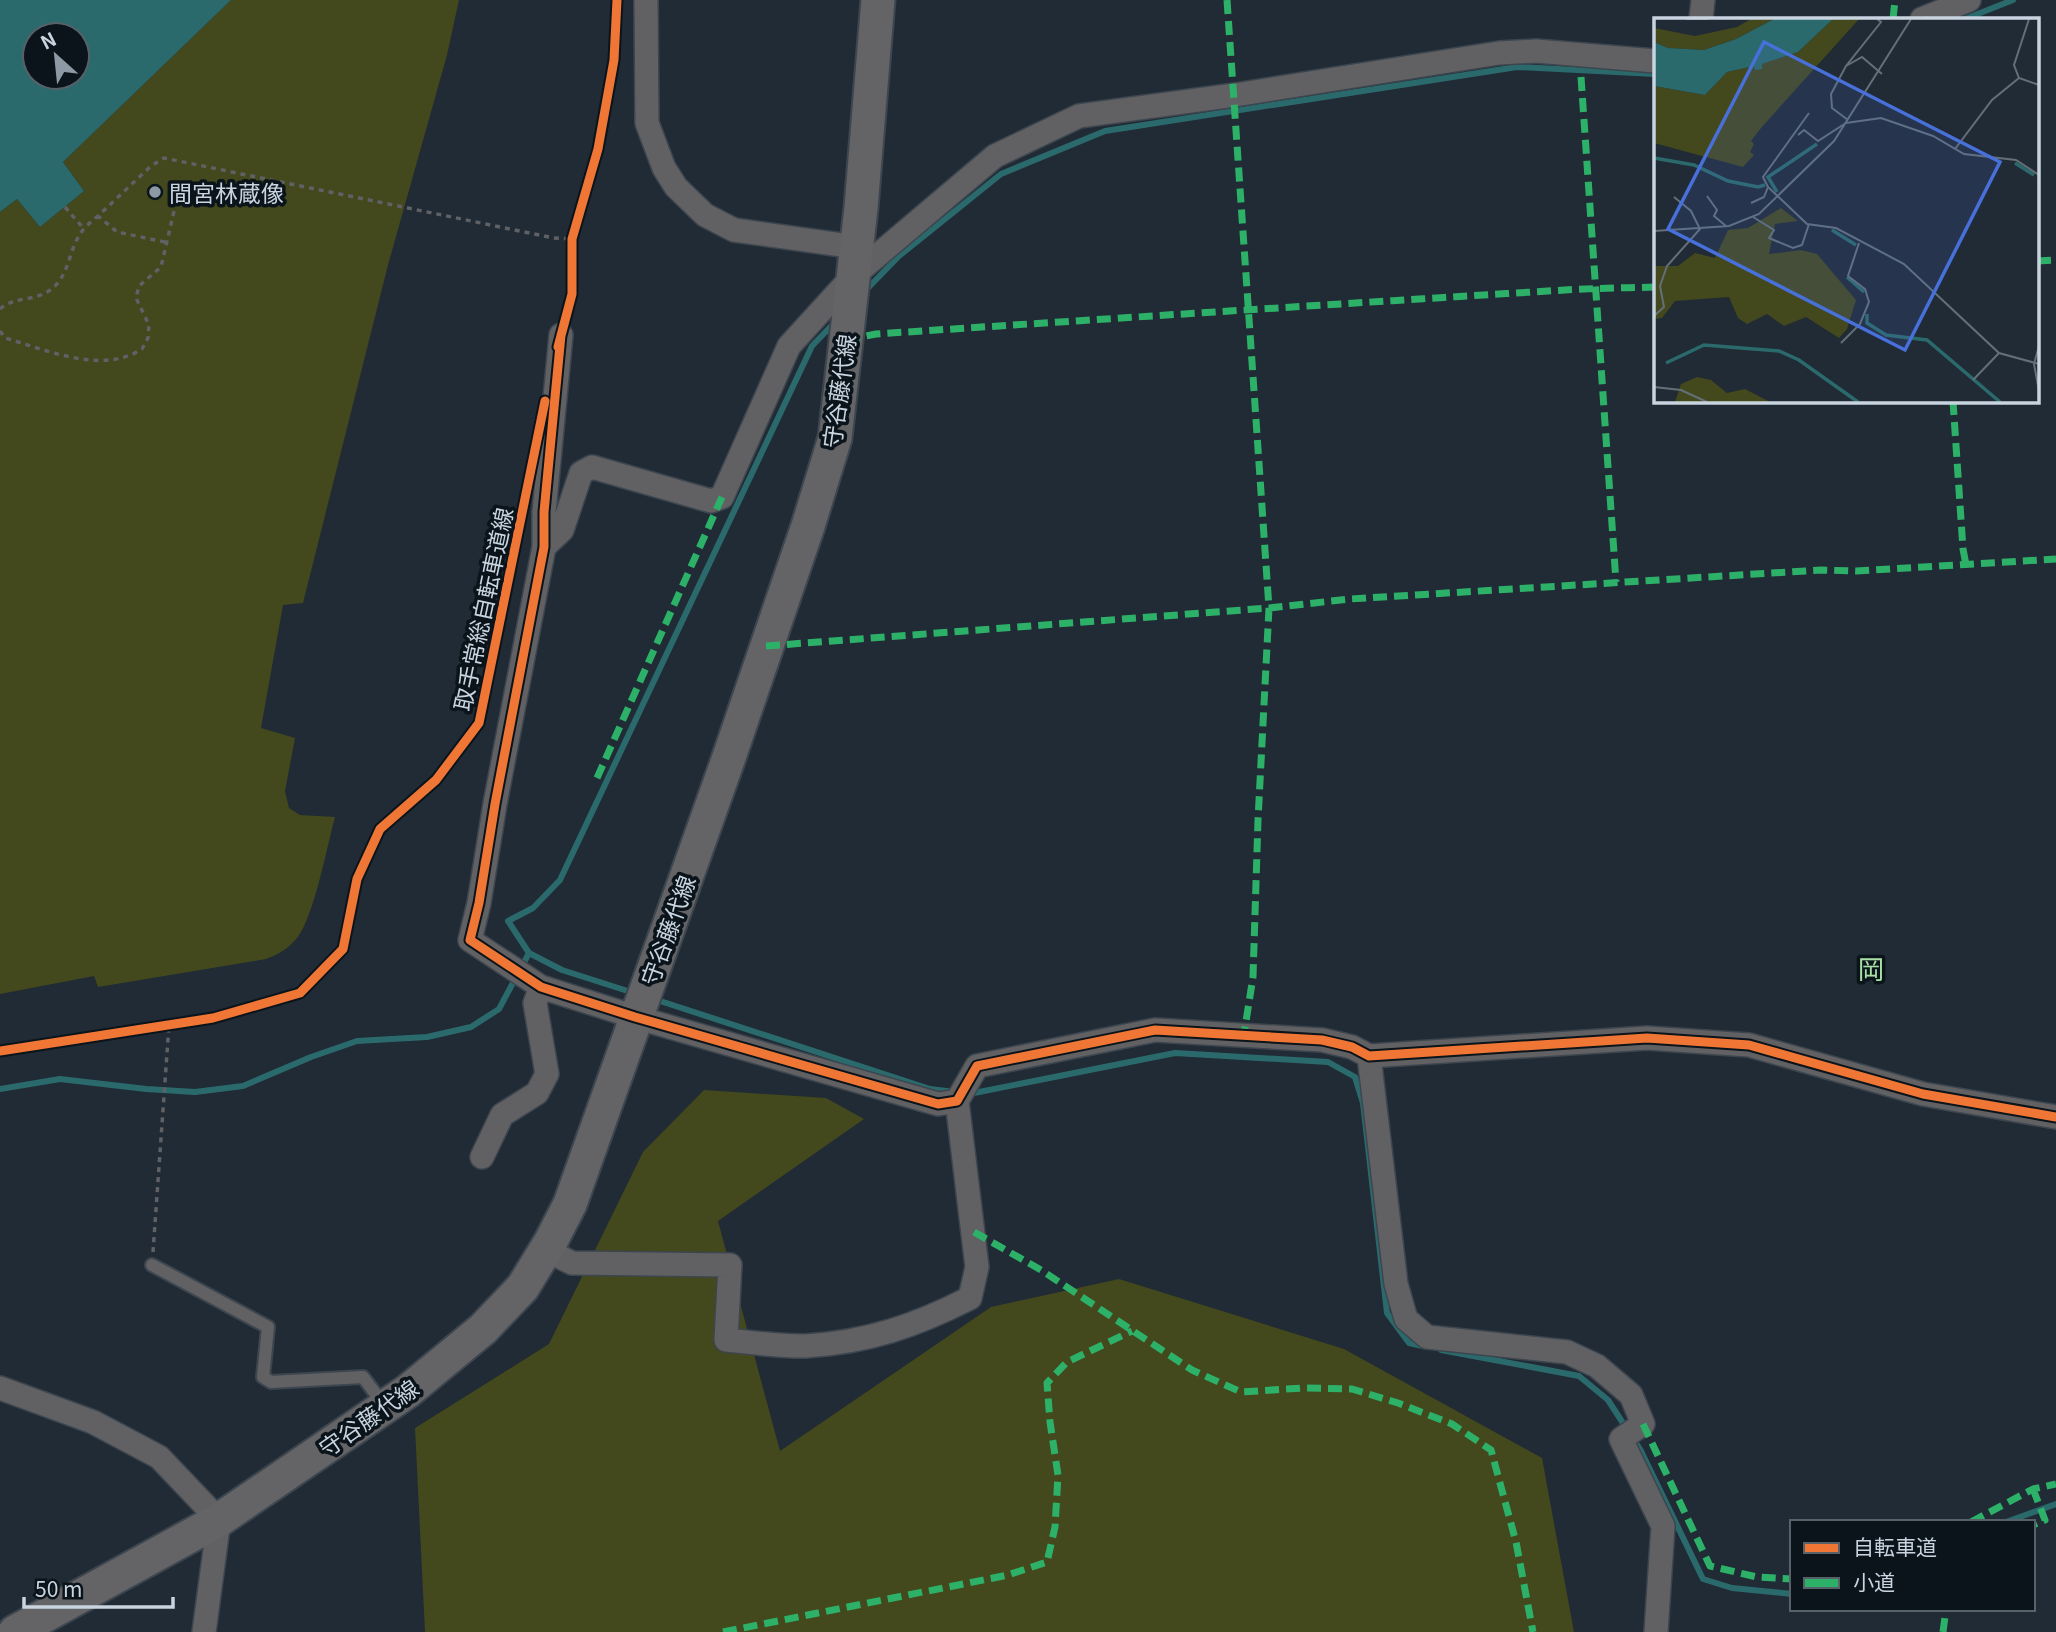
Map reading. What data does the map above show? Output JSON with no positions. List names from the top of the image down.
{
  "streets": {
    "main road": ["守谷藤代線"],
    "cycle path": ["取手常総自転車道線"]
  },
  "districts": ["岡"],
  "places": ["間宮林蔵像"],
  "legend": ["自転車道", "小道"],
  "scale_bar": "50 m",
  "north": "top left"
}
